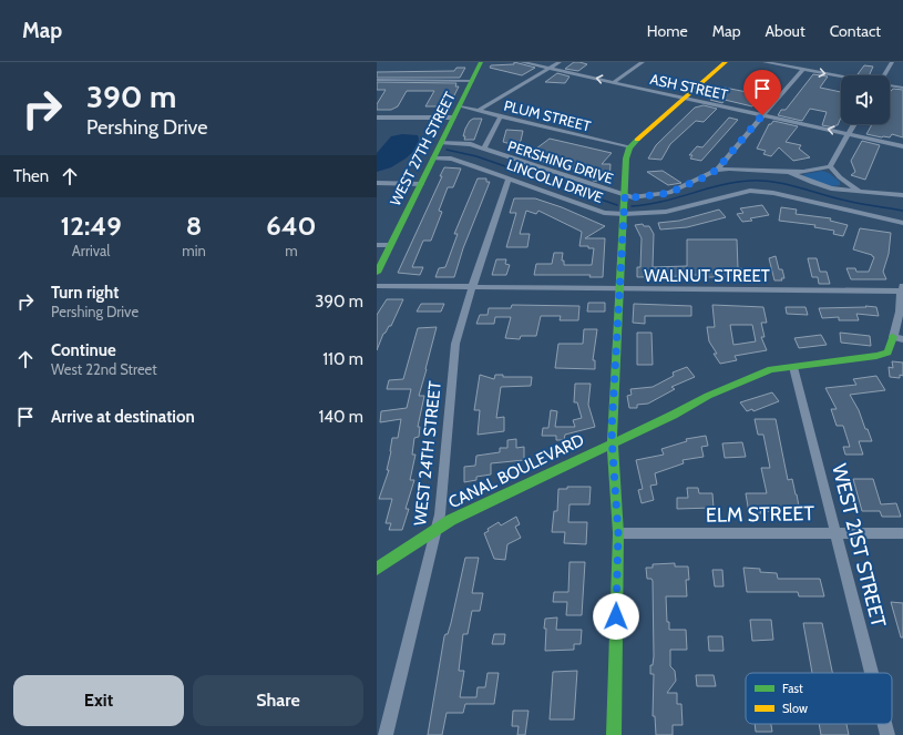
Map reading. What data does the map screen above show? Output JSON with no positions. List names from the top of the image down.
{
  "streets": {
    "street": [
      "ASH STREET",
      "PLUM STREET",
      "WEST 27TH STREET",
      "PERSHING DRIVE",
      "LINCOLN DRIVE",
      "WALNUT STREET",
      "WEST 24TH STREET",
      "CANAL BOULEVARD",
      "ELM STREET",
      "WEST 21ST STREET"
    ]
  },
  "crossings": [
    ["PLUM STREET", "WEST 27TH STREET"],
    ["WEST 27TH STREET", "PERSHING DRIVE"],
    ["WEST 27TH STREET", "LINCOLN DRIVE"],
    ["LINCOLN DRIVE", "WEST 24TH STREET"],
    ["WALNUT STREET", "WEST 24TH STREET"],
    ["WEST 24TH STREET", "CANAL BOULEVARD"],
    ["CANAL BOULEVARD", "WEST 21ST STREET"],
    ["ELM STREET", "WEST 21ST STREET"]
  ],
  "legend": ["Fast", "Slow"],
  "page": {
    "header": "Map",
    "nav": [
      "Home",
      "Map",
      "About",
      "Contact"
    ],
    "turn": ["390 m", "Pershing Drive"],
    "then": "Then",
    "eta": [
      "12:49",
      "Arrival",
      "8",
      "min",
      "640",
      "m"
    ],
    "list": [
      {
        "name": "Turn right",
        "note": "Pershing Drive",
        "value": "390 m"
      },
      {
        "name": "Continue",
        "note": "West 22nd Street",
        "value": "110 m"
      },
      {
        "name": "Arrive at destination",
        "value": "140 m"
      }
    ],
    "buttons": ["Exit", "Share"]
  }
}
